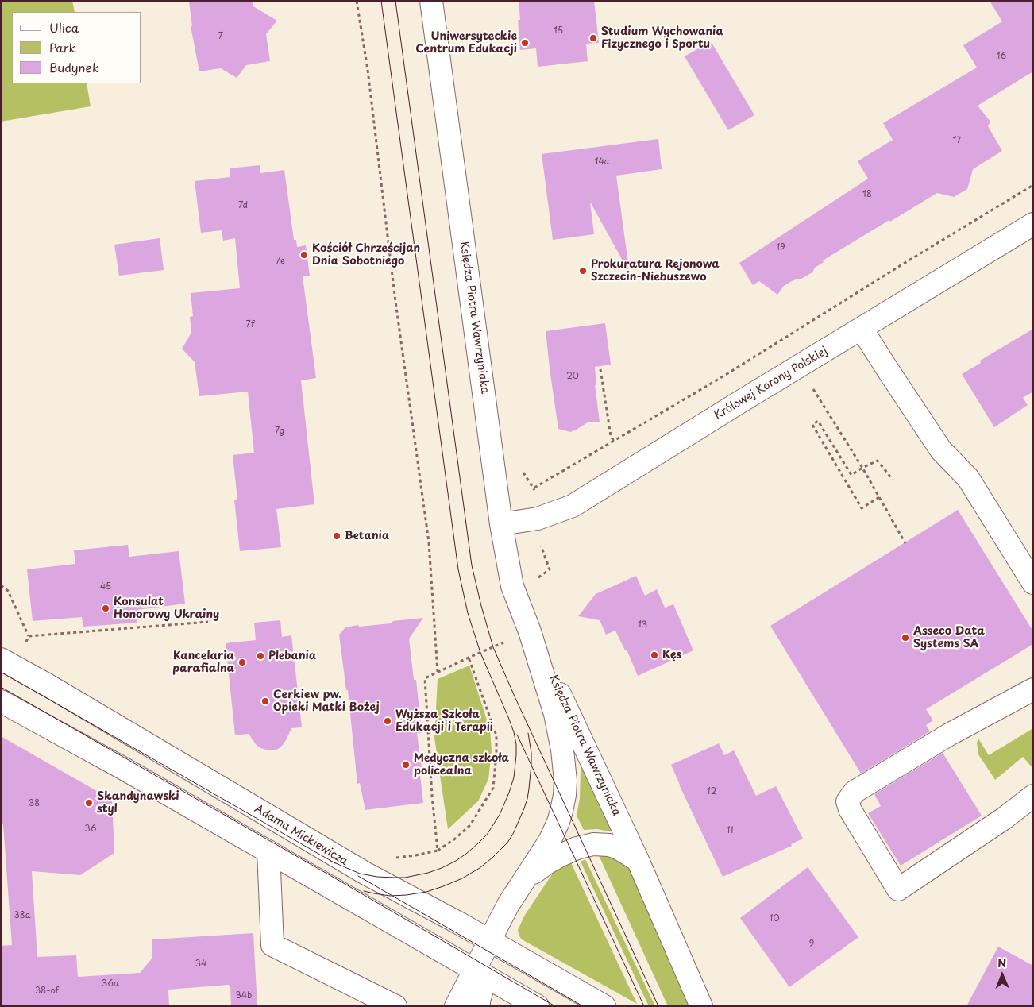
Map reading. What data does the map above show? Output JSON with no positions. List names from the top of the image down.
{
  "streets": {
    "street": ["Księdza Piotra Wawrzyniaka", "Królowej Korony Polskiej", "Adama Mickiewicza"]
  },
  "crossings": [
    ["Księdza Piotra Wawrzyniaka", "Królowej Korony Polskiej"],
    ["Księdza Piotra Wawrzyniaka", "Adama Mickiewicza"]
  ],
  "places": [
    "Studium Wychowania Fizycznego i Sportu",
    "Uniwersyteckie Centrum Edukacji",
    "Kościół Chrześcijan Dnia Sobotniego",
    "Prokuratura Rejonowa Szczecin-Niebuszewo",
    "Betania",
    "Konsulat Honorowy Ukrainy",
    "Asseco Data Systems SA",
    "Kęs",
    "Plebania",
    "Kancelaria parafialna",
    "Cerkiew pw. Opieki Matki Bożej",
    "Wyższa Szkoła Edukacji i Terapii",
    "Medyczna szkoła policealna",
    "Skandynawski styl"
  ],
  "house_numbers": [
    "15",
    "7",
    "16",
    "17",
    "14a",
    "18",
    "7d",
    "19",
    "7e",
    "7f",
    "20",
    "7g",
    "45",
    "13",
    "12",
    "38",
    "36",
    "11",
    "38a",
    "10",
    "9",
    "34",
    "36a",
    "38-of",
    "34b"
  ],
  "legend": ["Ulica", "Park", "Budynek"],
  "north": "top"
}
